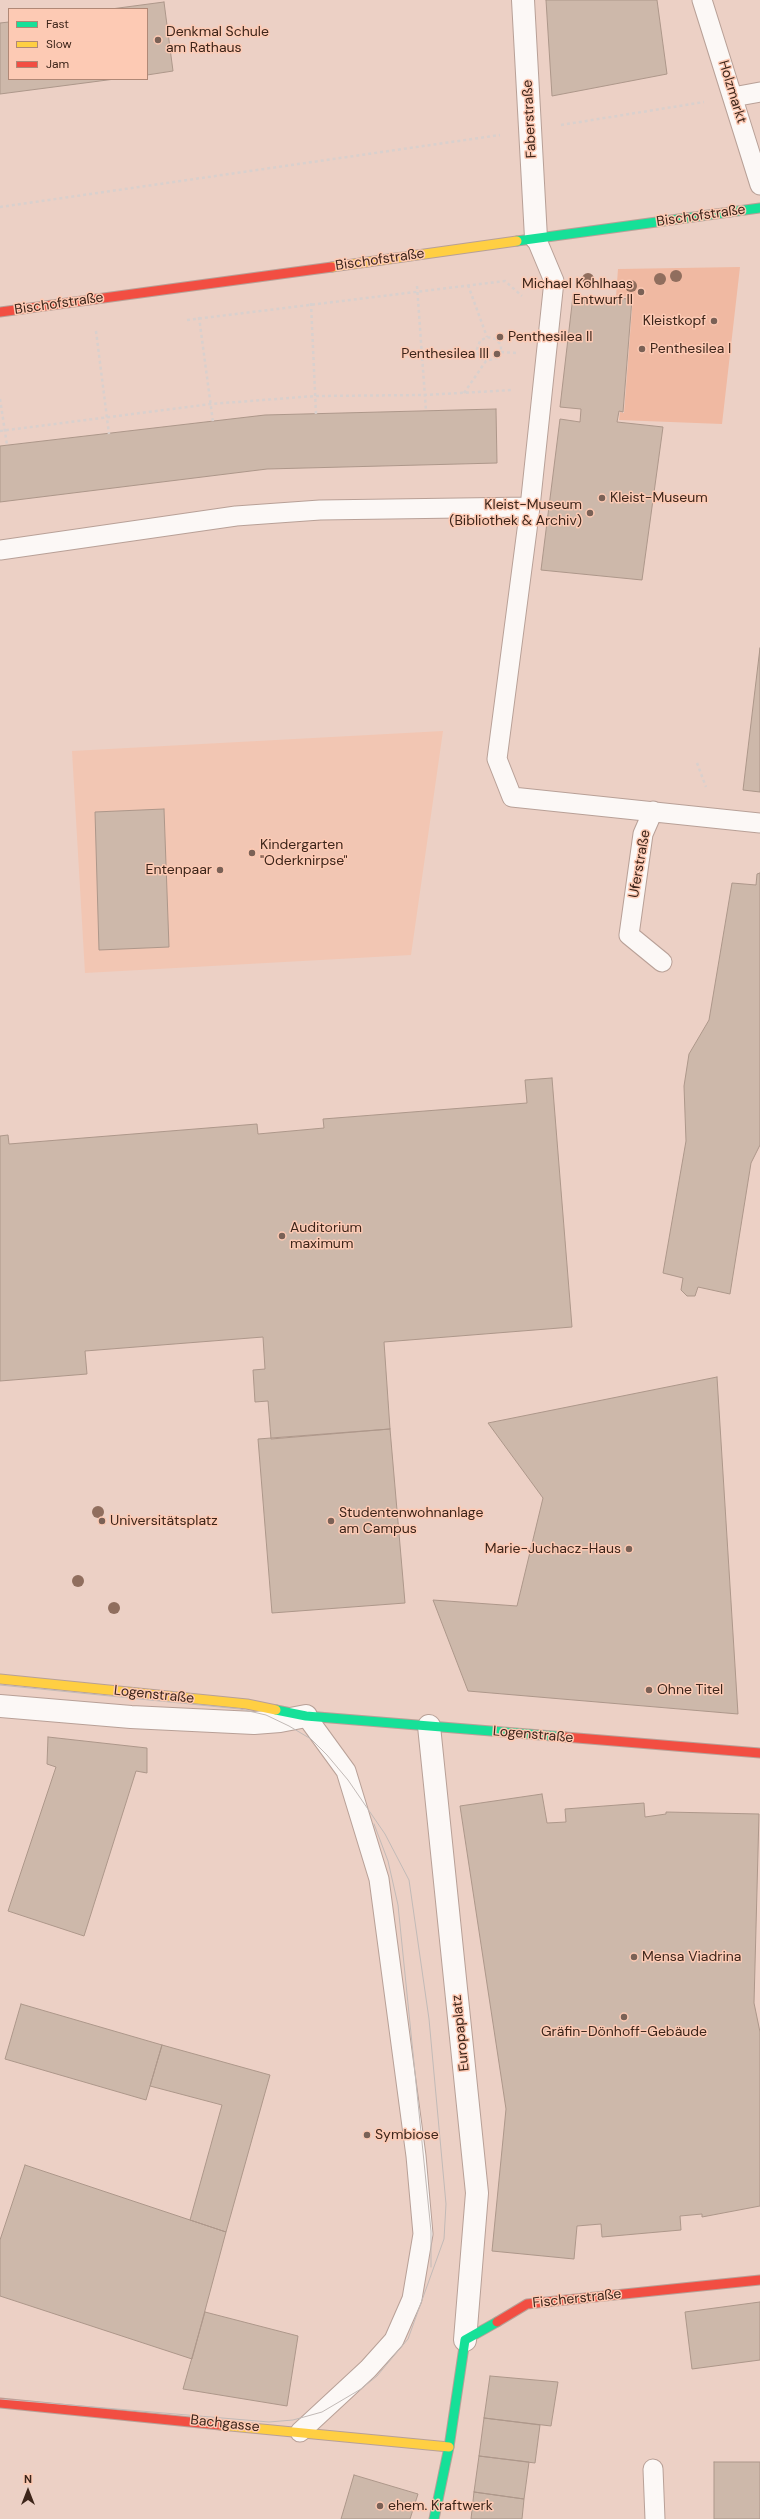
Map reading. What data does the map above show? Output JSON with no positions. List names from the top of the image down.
{
  "streets": {
    "street": [
      "Faberstraße",
      "Bischofstraße",
      "Logenstraße",
      "Europaplatz",
      "Fischerstraße",
      "Bachgasse"
    ],
    "lane": ["Holzmarkt", "Uferstraße"]
  },
  "crossings": [
    ["Faberstraße", "Bischofstraße"],
    ["Logenstraße", "Europaplatz"],
    ["Europaplatz", "Fischerstraße"]
  ],
  "places": [
    "Denkmal Schule am Rathaus",
    "Michael Kohlhaas Entwurf II",
    "Kleistkopf",
    "Penthesilea II",
    "Penthesilea I",
    "Penthesilea III",
    "Kleist-Museum",
    "Kleist-Museum (Bibliothek & Archiv)",
    "Kindergarten \"Oderknirpse\"",
    "Entenpaar",
    "Auditorium maximum",
    "Universitätsplatz",
    "Studentenwohnanlage am Campus",
    "Marie-Juchacz-Haus",
    "Ohne Titel",
    "Mensa Viadrina",
    "Gräfin-Dönhoff-Gebäude",
    "Symbiose",
    "ehem. Kraftwerk"
  ],
  "legend": ["Fast", "Slow", "Jam"],
  "north": "top"
}
